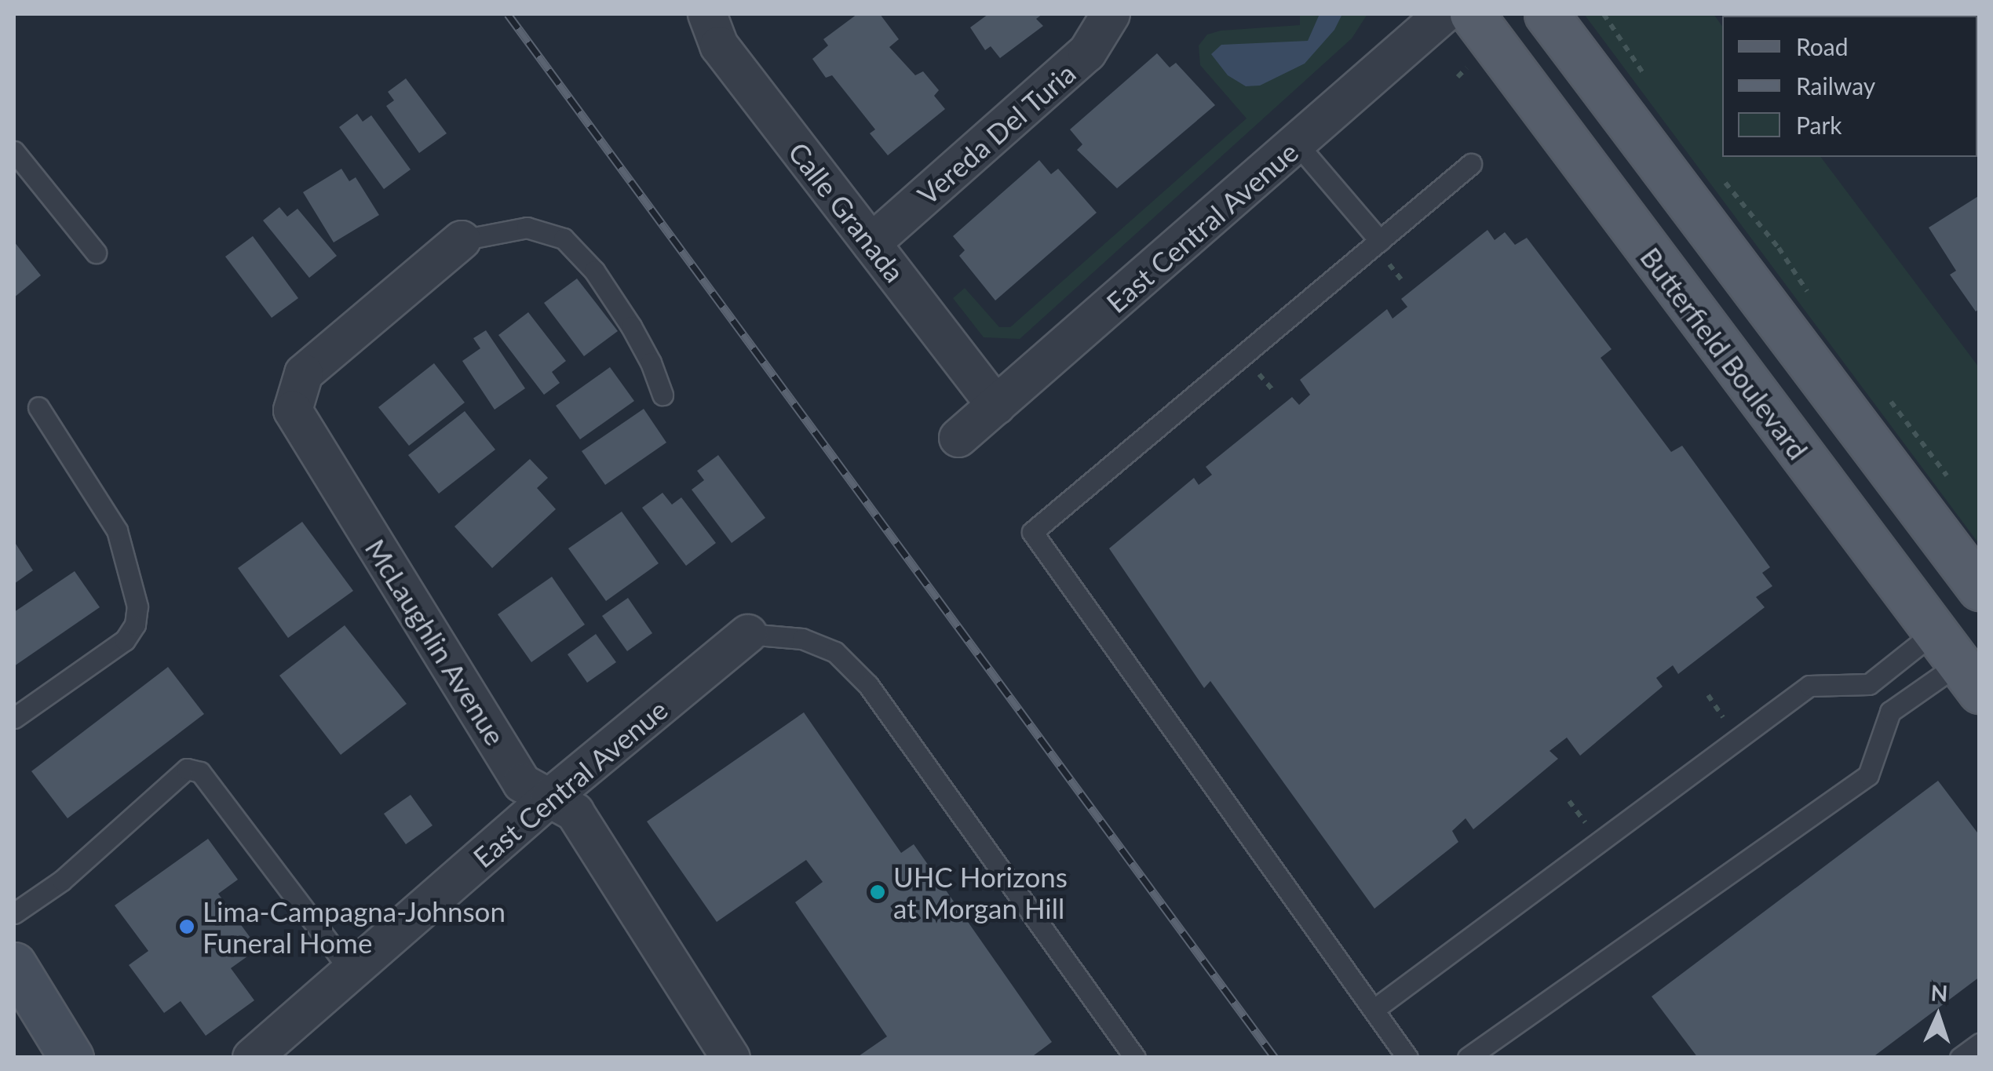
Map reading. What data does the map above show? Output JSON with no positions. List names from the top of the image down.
{
  "streets": {
    "main road": ["Butterfield Boulevard"],
    "street": [
      "Vereda Del Turia",
      "Calle Granada",
      "East Central Avenue",
      "McLaughlin Avenue"
    ]
  },
  "crossings": [
    ["Vereda Del Turia", "Calle Granada"],
    ["Calle Granada", "East Central Avenue"],
    ["East Central Avenue", "McLaughlin Avenue"]
  ],
  "places": ["UHC Horizons at Morgan Hill", "Lima-Campagna-Johnson Funeral Home"],
  "legend": ["Road", "Railway", "Park"],
  "north": "top"
}
